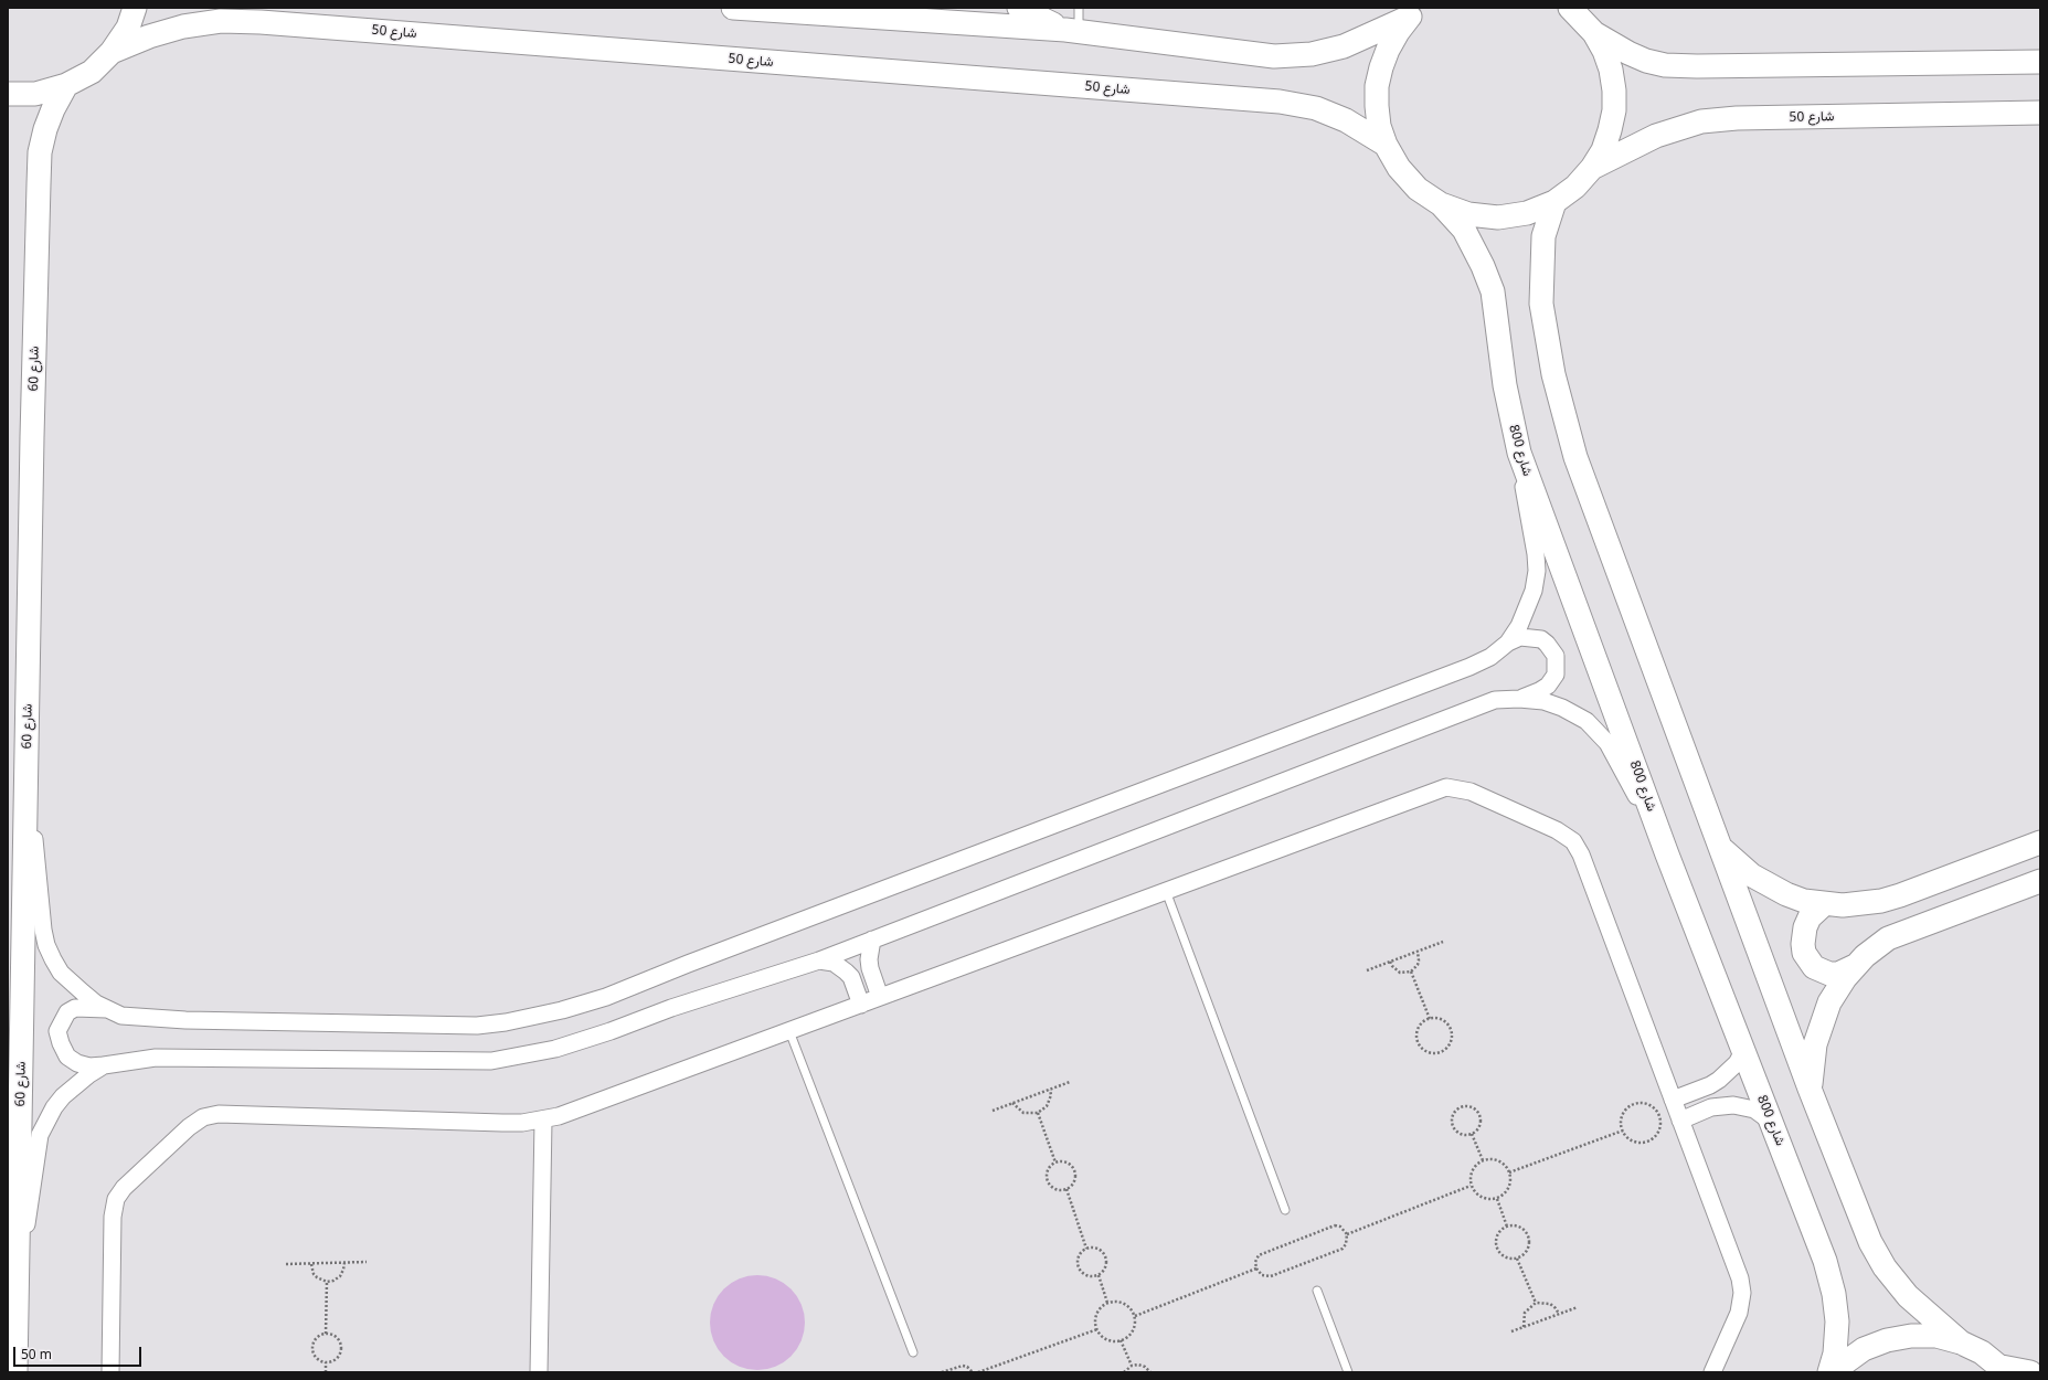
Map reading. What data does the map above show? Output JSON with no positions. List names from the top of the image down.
{
  "streets": {
    "main road": ["شارع 50", "شارع 60", "شارع 800"]
  },
  "scale_bar": "50 m"
}
